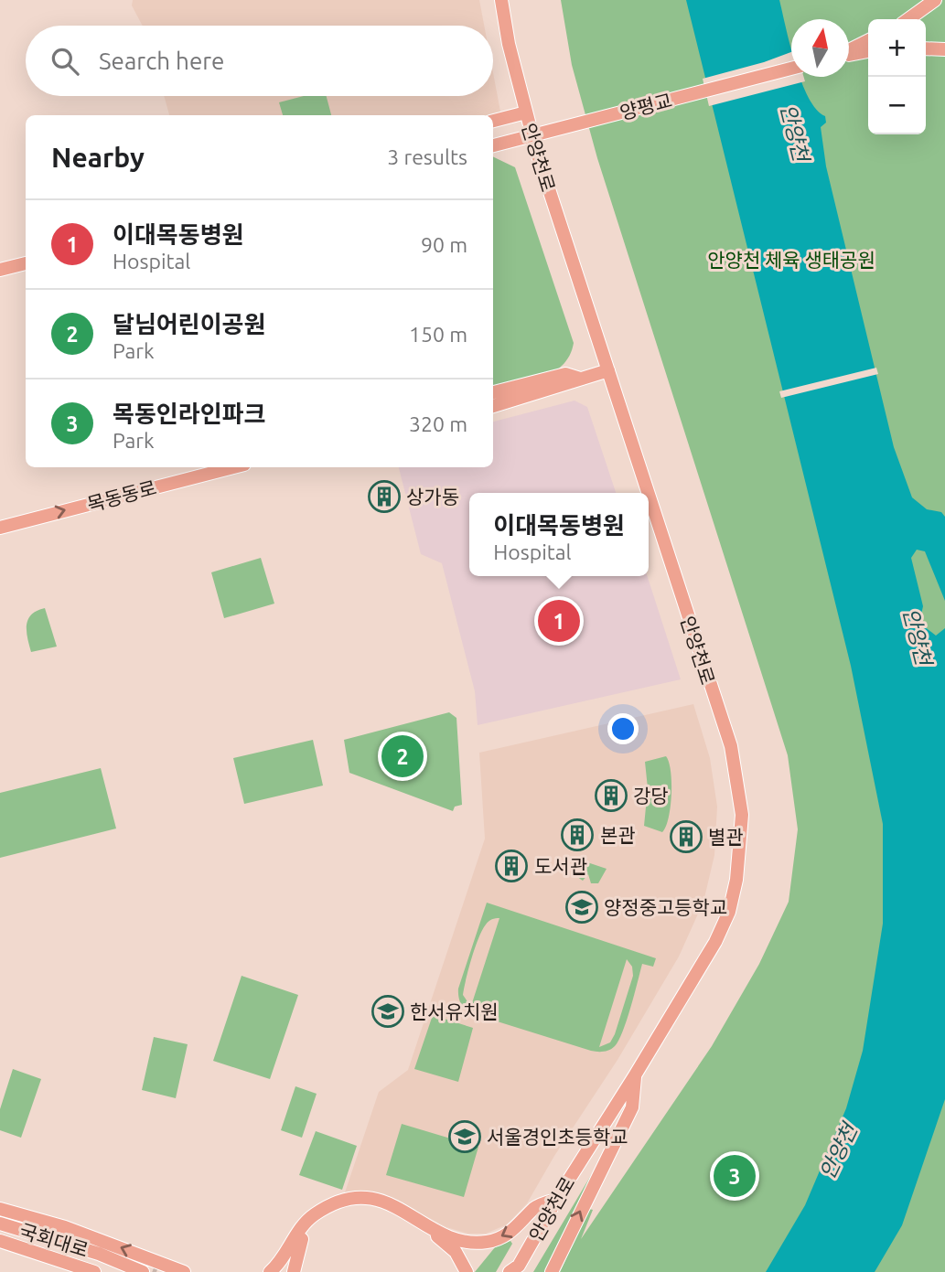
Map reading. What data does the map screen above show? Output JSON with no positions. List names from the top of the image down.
{
  "streets": {
    "main road": [
      "양평교",
      "안양천로",
      "목동동로",
      "국회대로"
    ]
  },
  "one_way": ["목동동로"],
  "water": ["안양천"],
  "parks": ["안양천 체육 생태공원"],
  "places": {
    "building": [
      "상가동",
      "강당",
      "본관",
      "별관",
      "도서관"
    ],
    "school or university": ["양정중고등학교", "한서유치원", "서울경인초등학교"]
  },
  "north": "top",
  "page": {
    "map_buttons": ["+", "−"],
    "search": "Search here",
    "heading": ["Nearby", "3 results"],
    "list": [
      {
        "mark": "1",
        "name": "이대목동병원",
        "note": "Hospital",
        "value": "90 m"
      },
      {
        "mark": "2",
        "name": "달님어린이공원",
        "note": "Park",
        "value": "150 m"
      },
      {
        "mark": "3",
        "name": "목동인라인파크",
        "note": "Park",
        "value": "320 m"
      }
    ],
    "popup": ["이대목동병원", "Hospital"],
    "pins": ["1", "2", "3"]
  }
}
